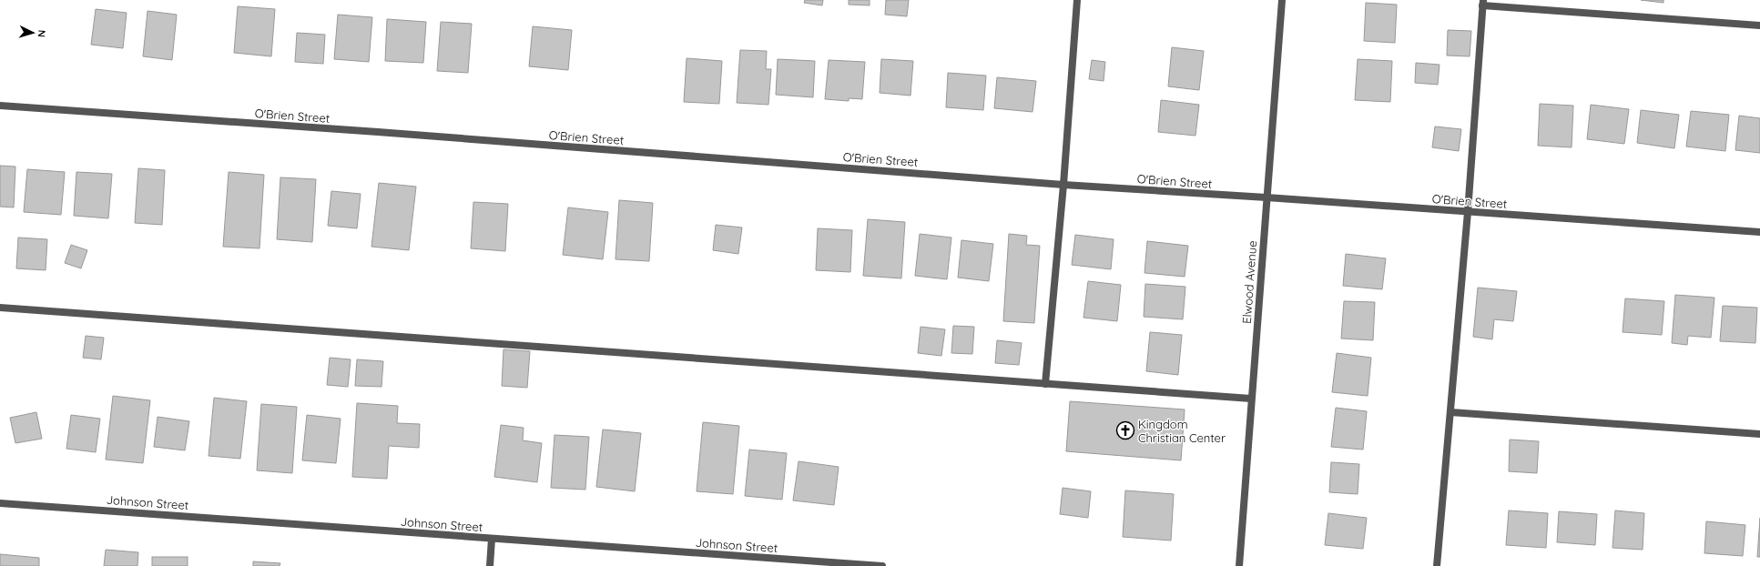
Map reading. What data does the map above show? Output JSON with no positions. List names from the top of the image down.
{
  "streets": {
    "street": ["O'Brien Street", "Elwood Avenue", "Johnson Street"]
  },
  "crossings": [
    ["O'Brien Street", "Elwood Avenue"]
  ],
  "places": {
    "church": ["Kingdom Christian Center"]
  },
  "north": "right"
}
